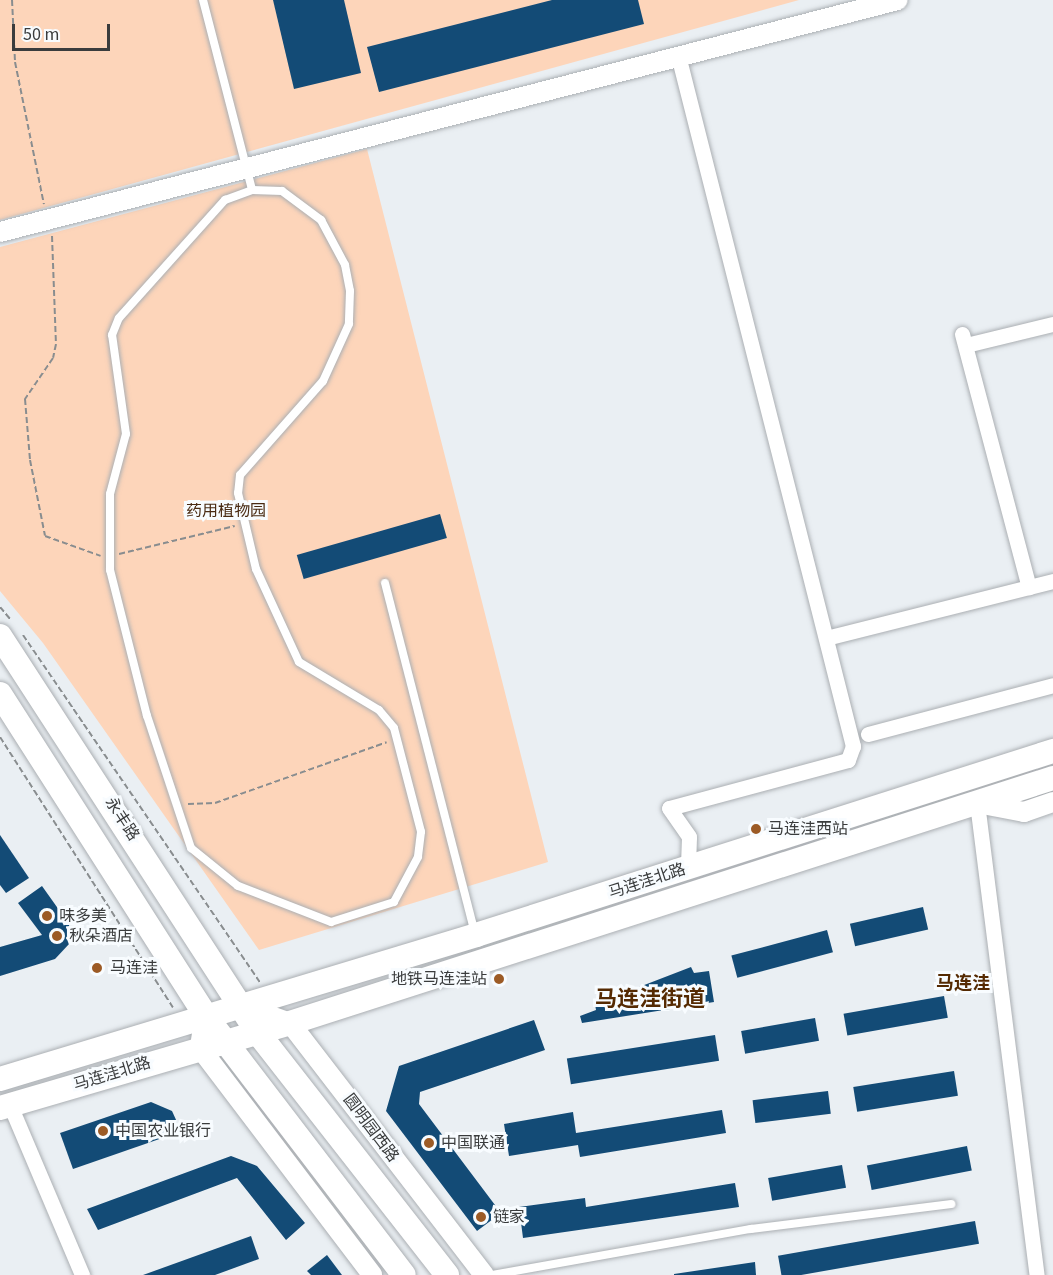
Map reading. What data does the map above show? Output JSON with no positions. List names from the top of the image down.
{
  "streets": {
    "main road": ["永丰路", "马连洼北路", "圆明园西路"]
  },
  "crossings": [
    ["永丰路", "马连洼北路"],
    ["永丰路", "圆明园西路"],
    ["马连洼北路", "圆明园西路"]
  ],
  "districts": ["马连洼", "马连洼街道"],
  "parks": ["药用植物园"],
  "places": [
    "马连洼西站",
    "味多美",
    "秋朵酒店",
    "马连洼",
    "地铁马连洼站",
    "中国农业银行",
    "中国联通",
    "链家"
  ],
  "scale_bar": "50 m"
}
